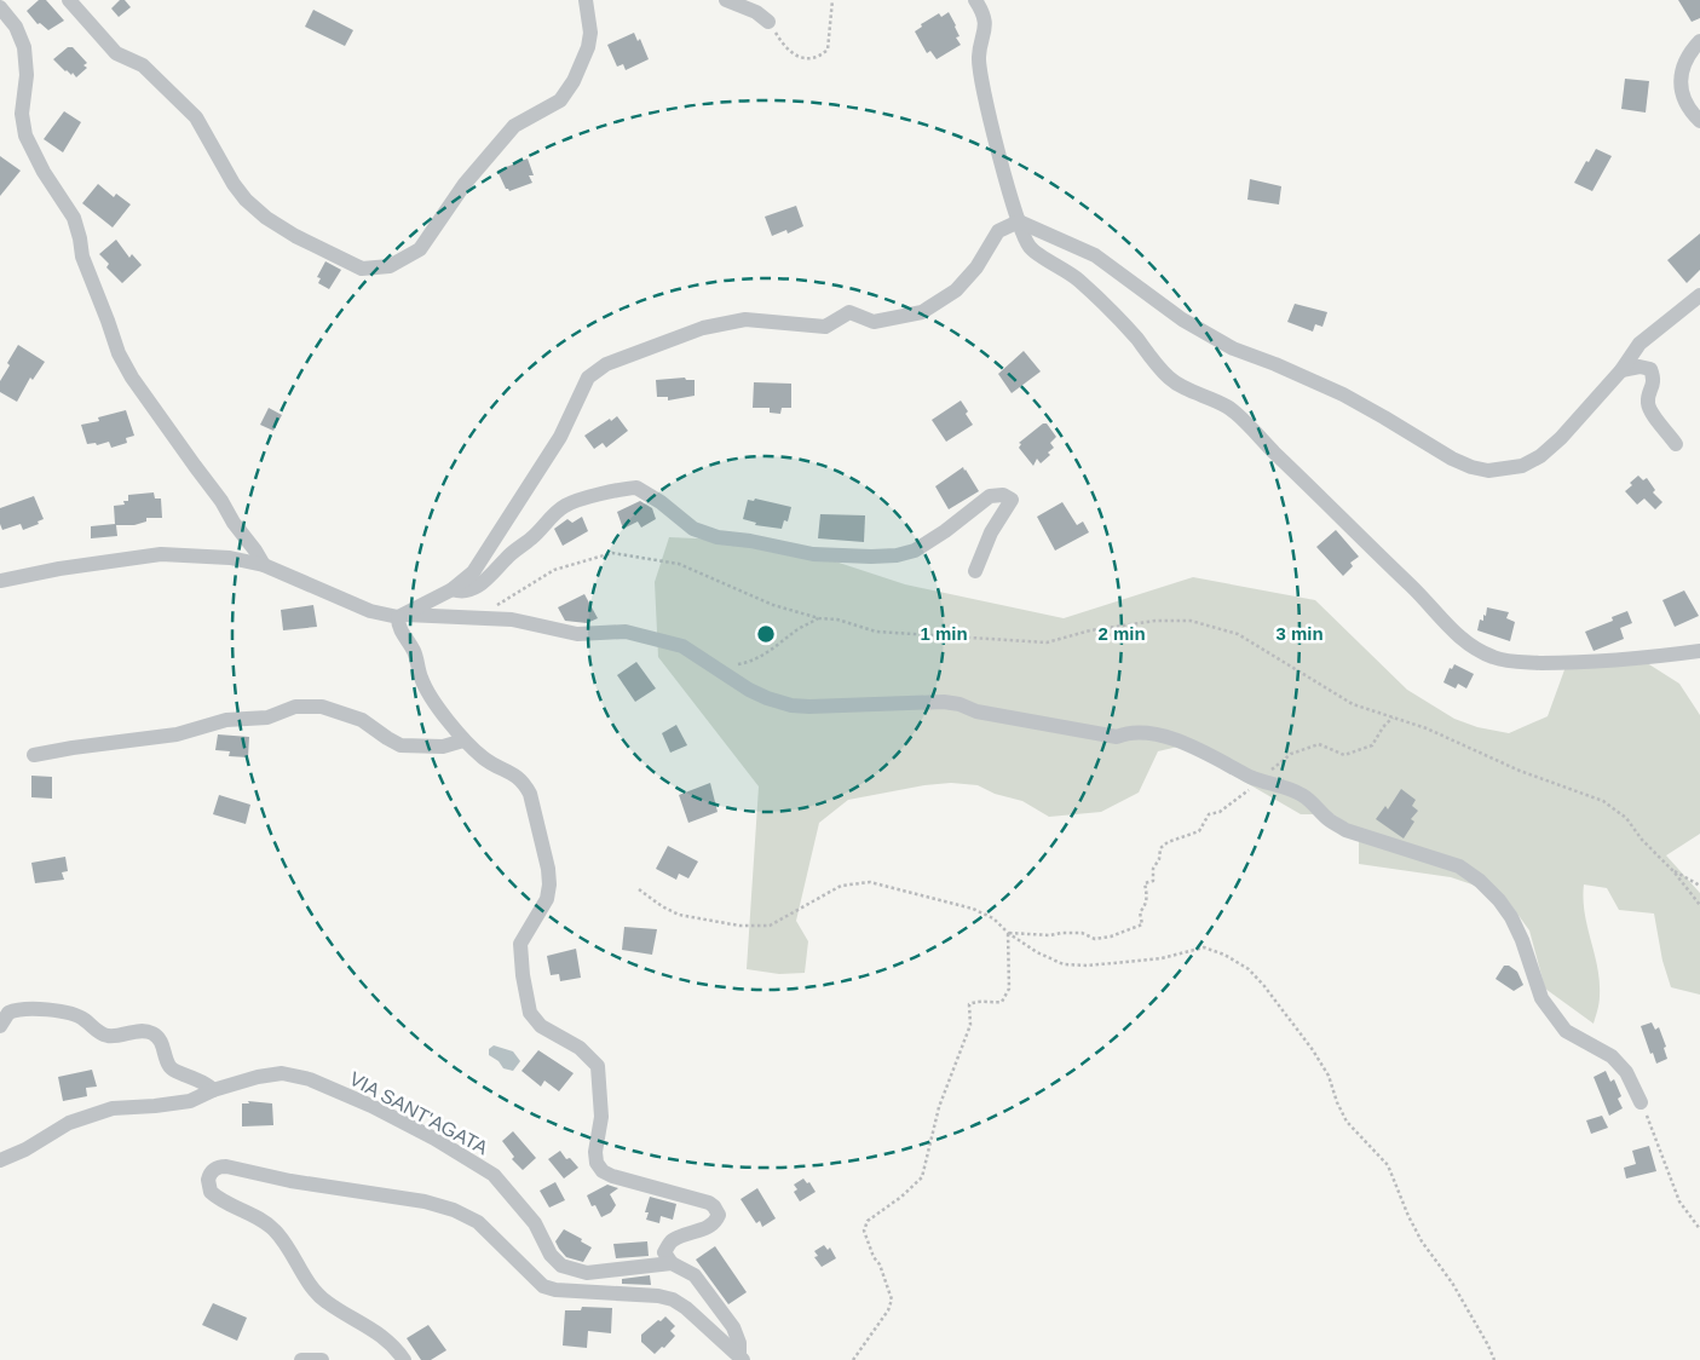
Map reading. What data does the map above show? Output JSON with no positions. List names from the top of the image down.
{
  "streets": {
    "street": ["VIA SANT'AGATA"]
  },
  "rings": ["1 min", "2 min", "3 min"]
}
